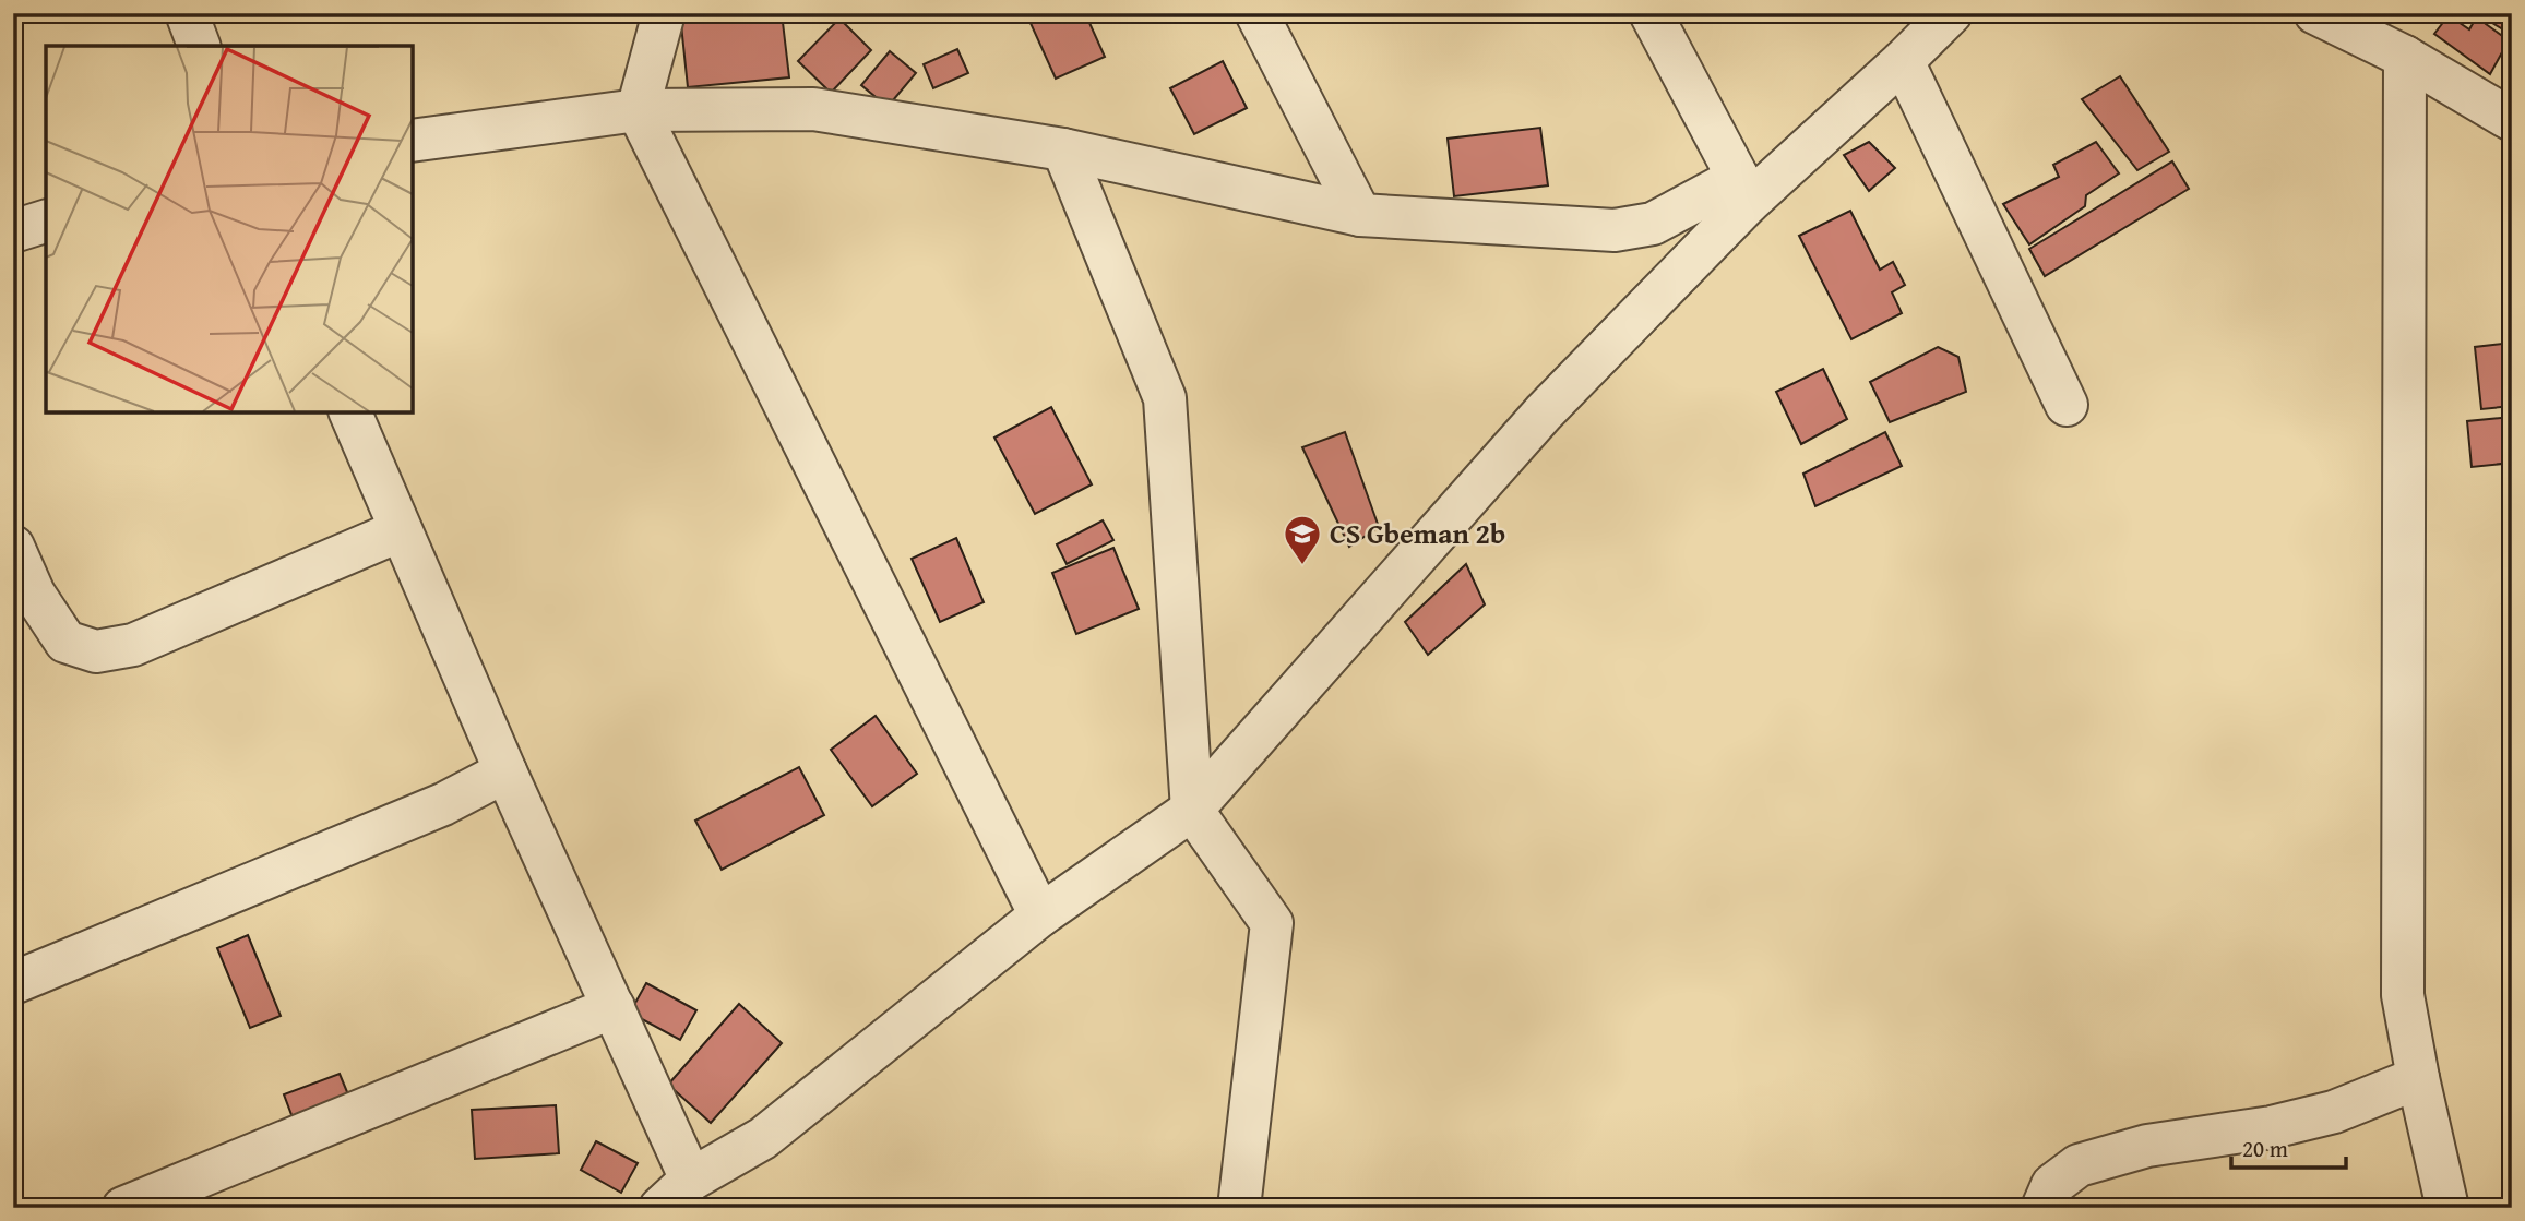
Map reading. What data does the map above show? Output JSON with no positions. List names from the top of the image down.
{
  "places": {
    "school or university": ["CS Gbeman 2b"]
  },
  "scale_bar": "20 m"
}
